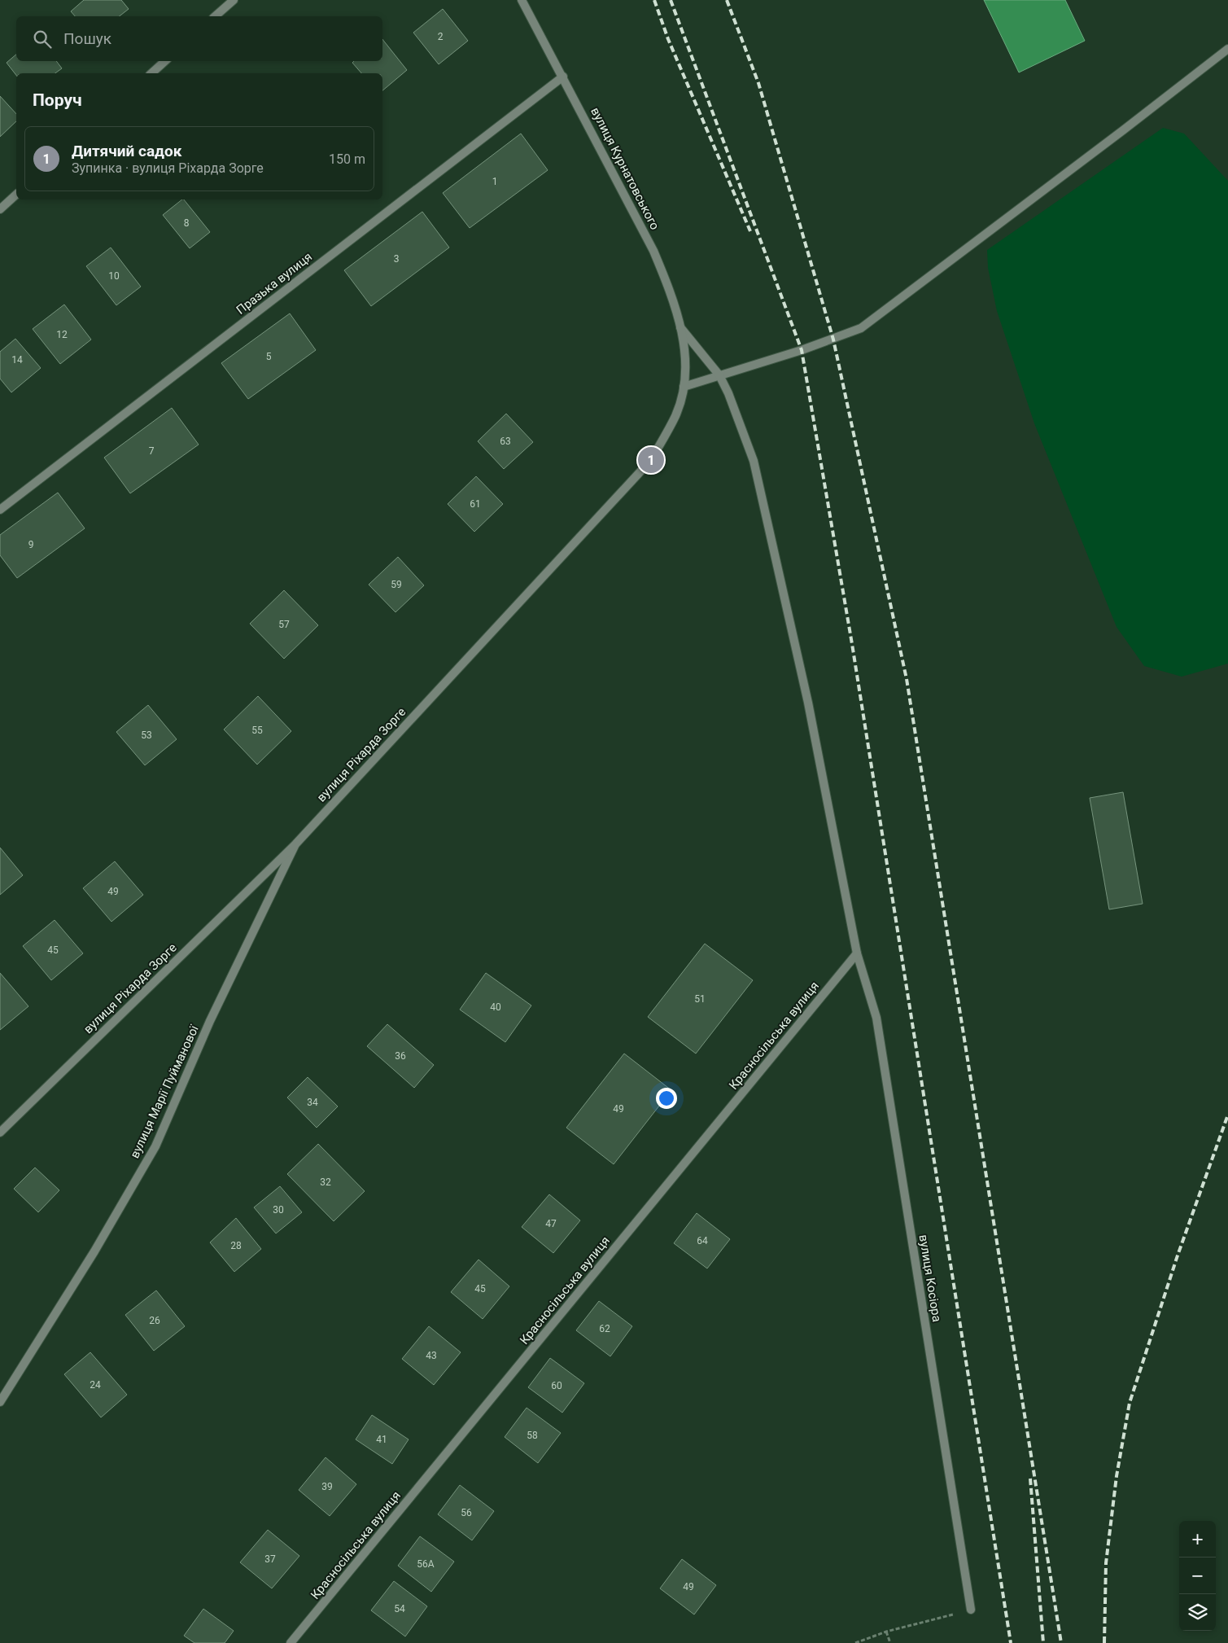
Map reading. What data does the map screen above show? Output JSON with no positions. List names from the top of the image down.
{
  "streets": {
    "street": [
      "вулиця Курнатовського",
      "Празька вулиця",
      "вулиця Ріхарда Зорге",
      "Красносільська вулиця",
      "вулиця Марії Пуйманової",
      "вулиця Косіора"
    ]
  },
  "crossings": [
    ["вулиця Курнатовського", "Празька вулиця"],
    ["вулиця Курнатовського", "вулиця Ріхарда Зорге"],
    ["вулиця Курнатовського", "вулиця Косіора"],
    ["вулиця Ріхарда Зорге", "вулиця Марії Пуйманової"],
    ["Красносільська вулиця", "вулиця Косіора"]
  ],
  "house_numbers": [
    "2",
    "1",
    "8",
    "3",
    "10",
    "12",
    "5",
    "14",
    "63",
    "7",
    "61",
    "9",
    "59",
    "57",
    "55",
    "53",
    "49",
    "45",
    "51",
    "40",
    "36",
    "34",
    "49",
    "32",
    "30",
    "47",
    "64",
    "28",
    "45",
    "26",
    "62",
    "43",
    "24",
    "60",
    "58",
    "41",
    "39",
    "56",
    "37",
    "56А",
    "49",
    "54"
  ],
  "page": {
    "search": "Пошук",
    "heading": "Поруч",
    "list": [
      {
        "mark": "1",
        "name": "Дитячий садок",
        "note": "Зупинка · вулиця Ріхарда Зорге",
        "value": "150 m"
      }
    ],
    "pins": "1",
    "map_buttons": ["+", "−"]
  }
}
